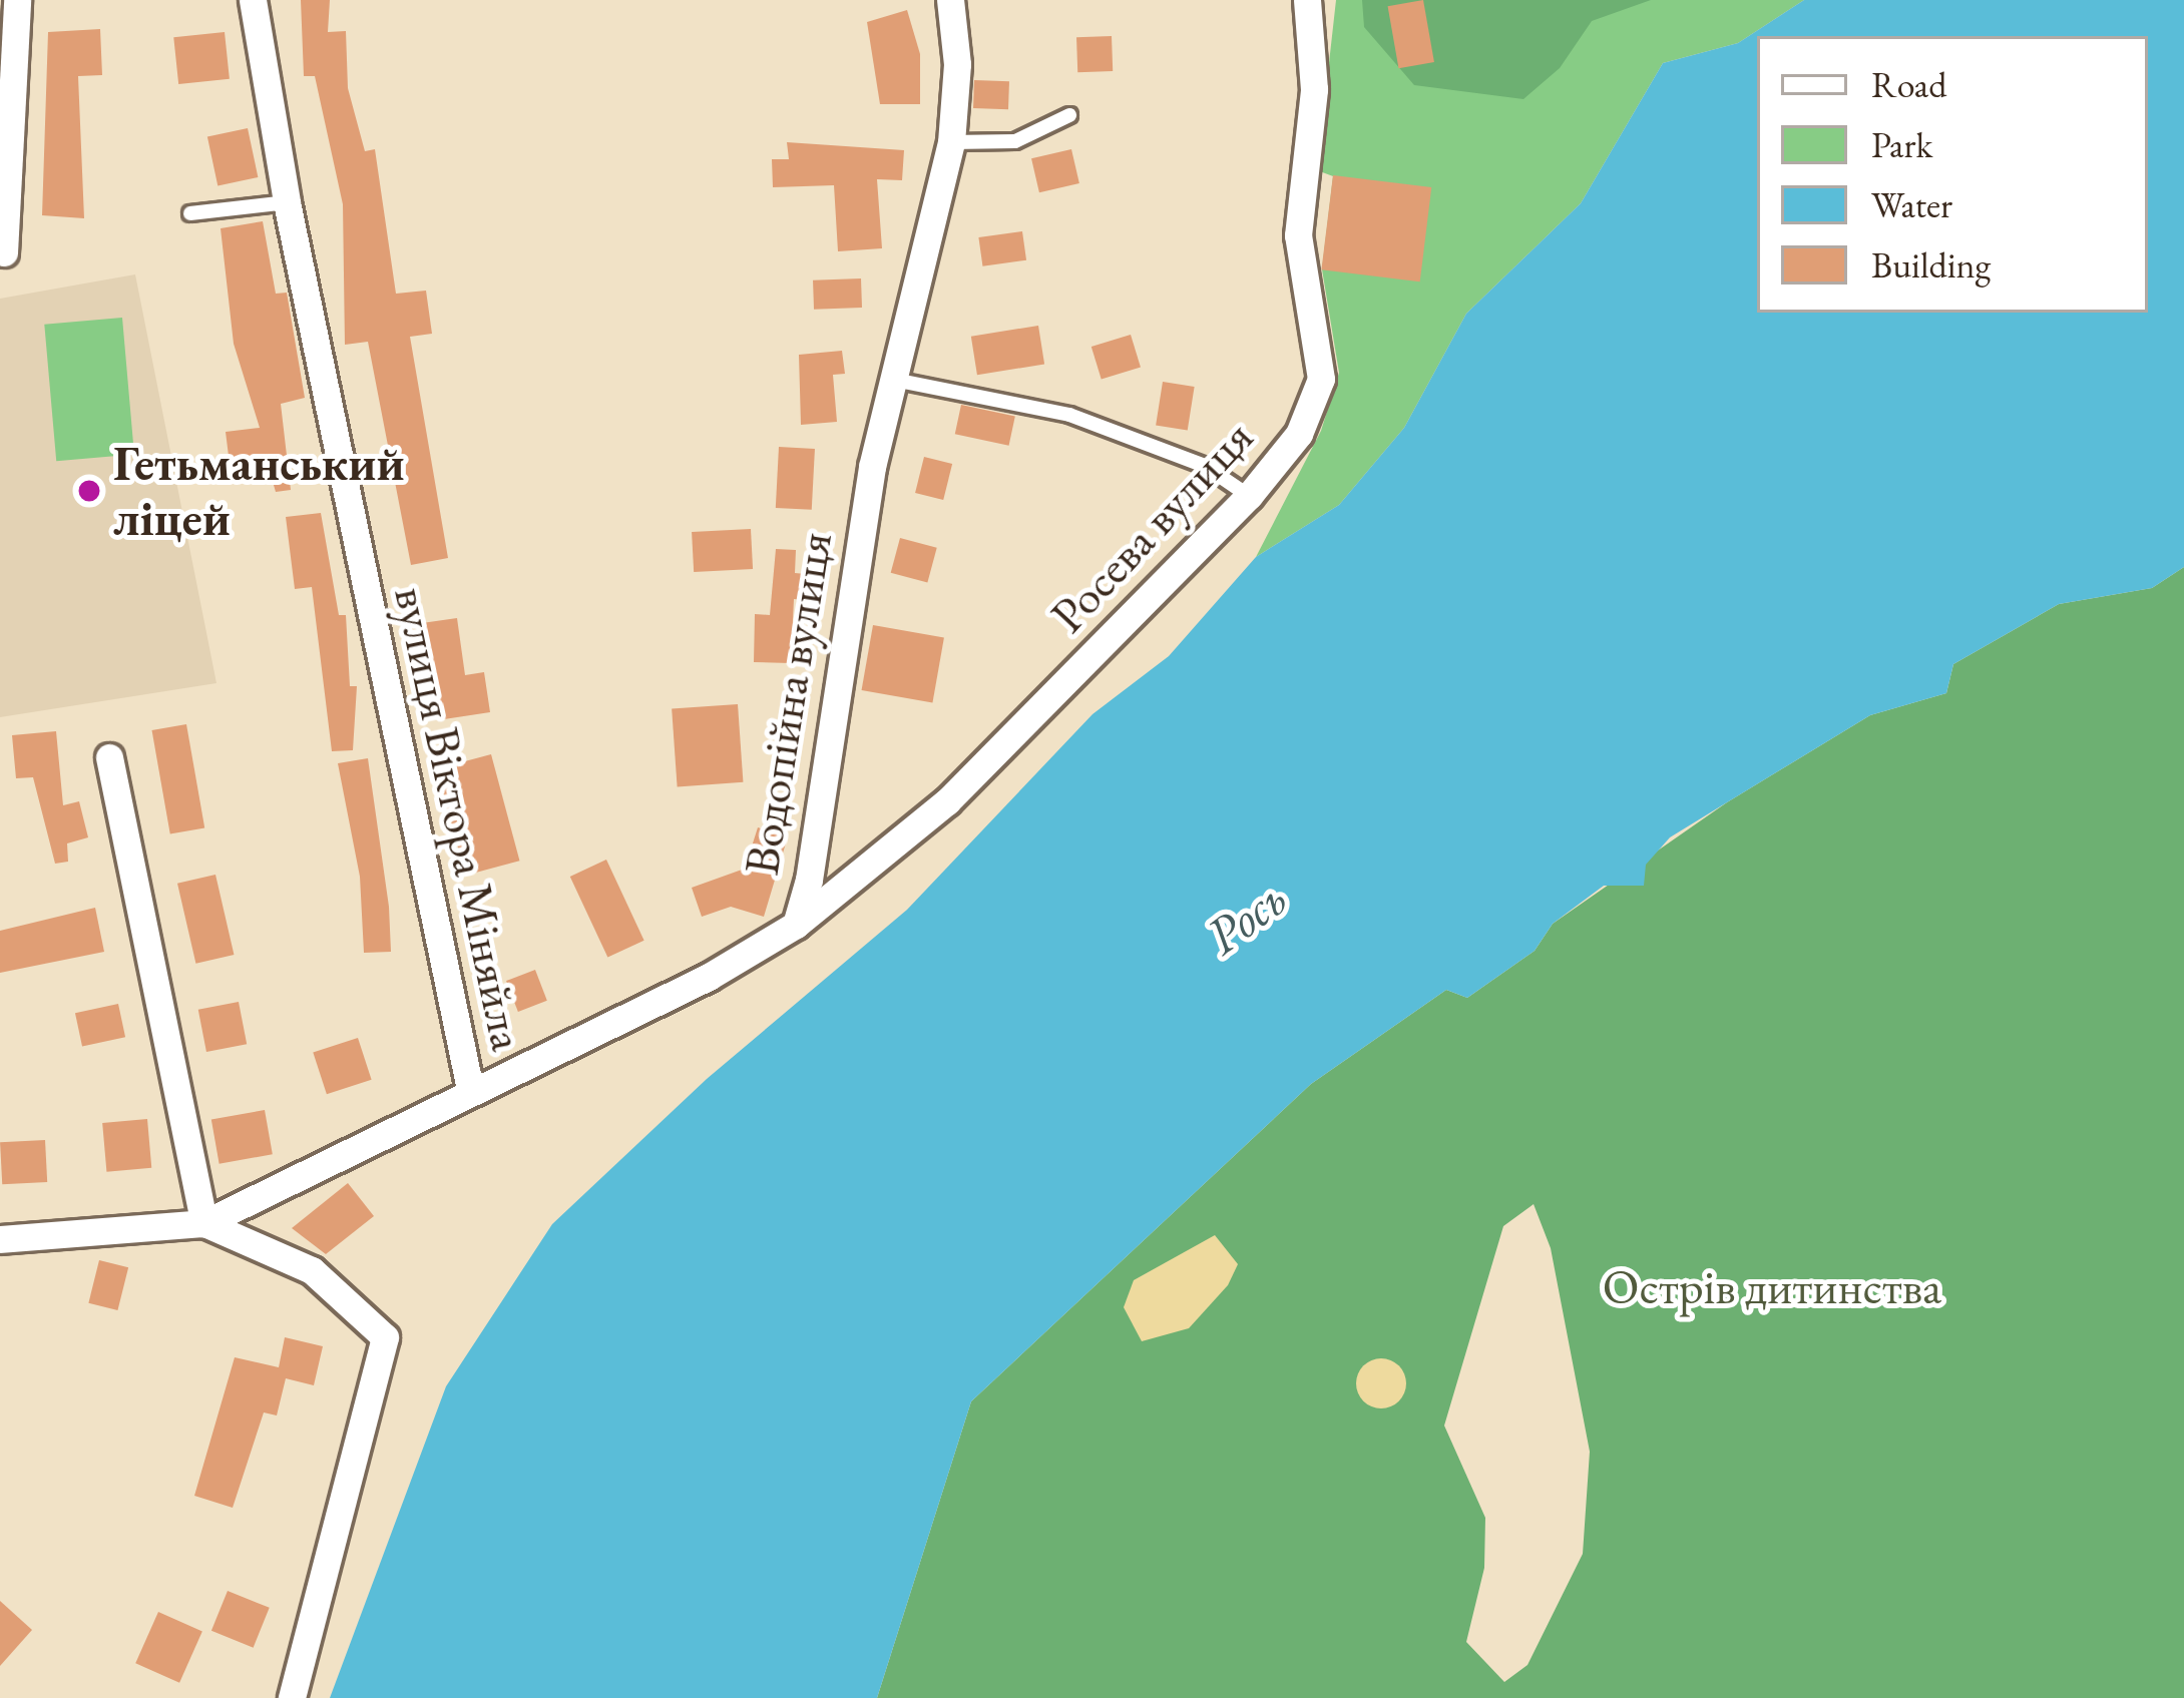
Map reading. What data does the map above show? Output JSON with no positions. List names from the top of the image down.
{
  "streets": {
    "street": ["Росева вулиця", "Водопійна вулиця", "вулиця Віктора Міняйла"]
  },
  "crossings": [
    ["Росева вулиця", "Водопійна вулиця"],
    ["Водопійна вулиця", "вулиця Віктора Міняйла"]
  ],
  "water": ["Рось"],
  "parks": ["Острів дитинства"],
  "places": ["Гетьманський ліцей"],
  "legend": [
    "Road",
    "Park",
    "Water",
    "Building"
  ]
}
